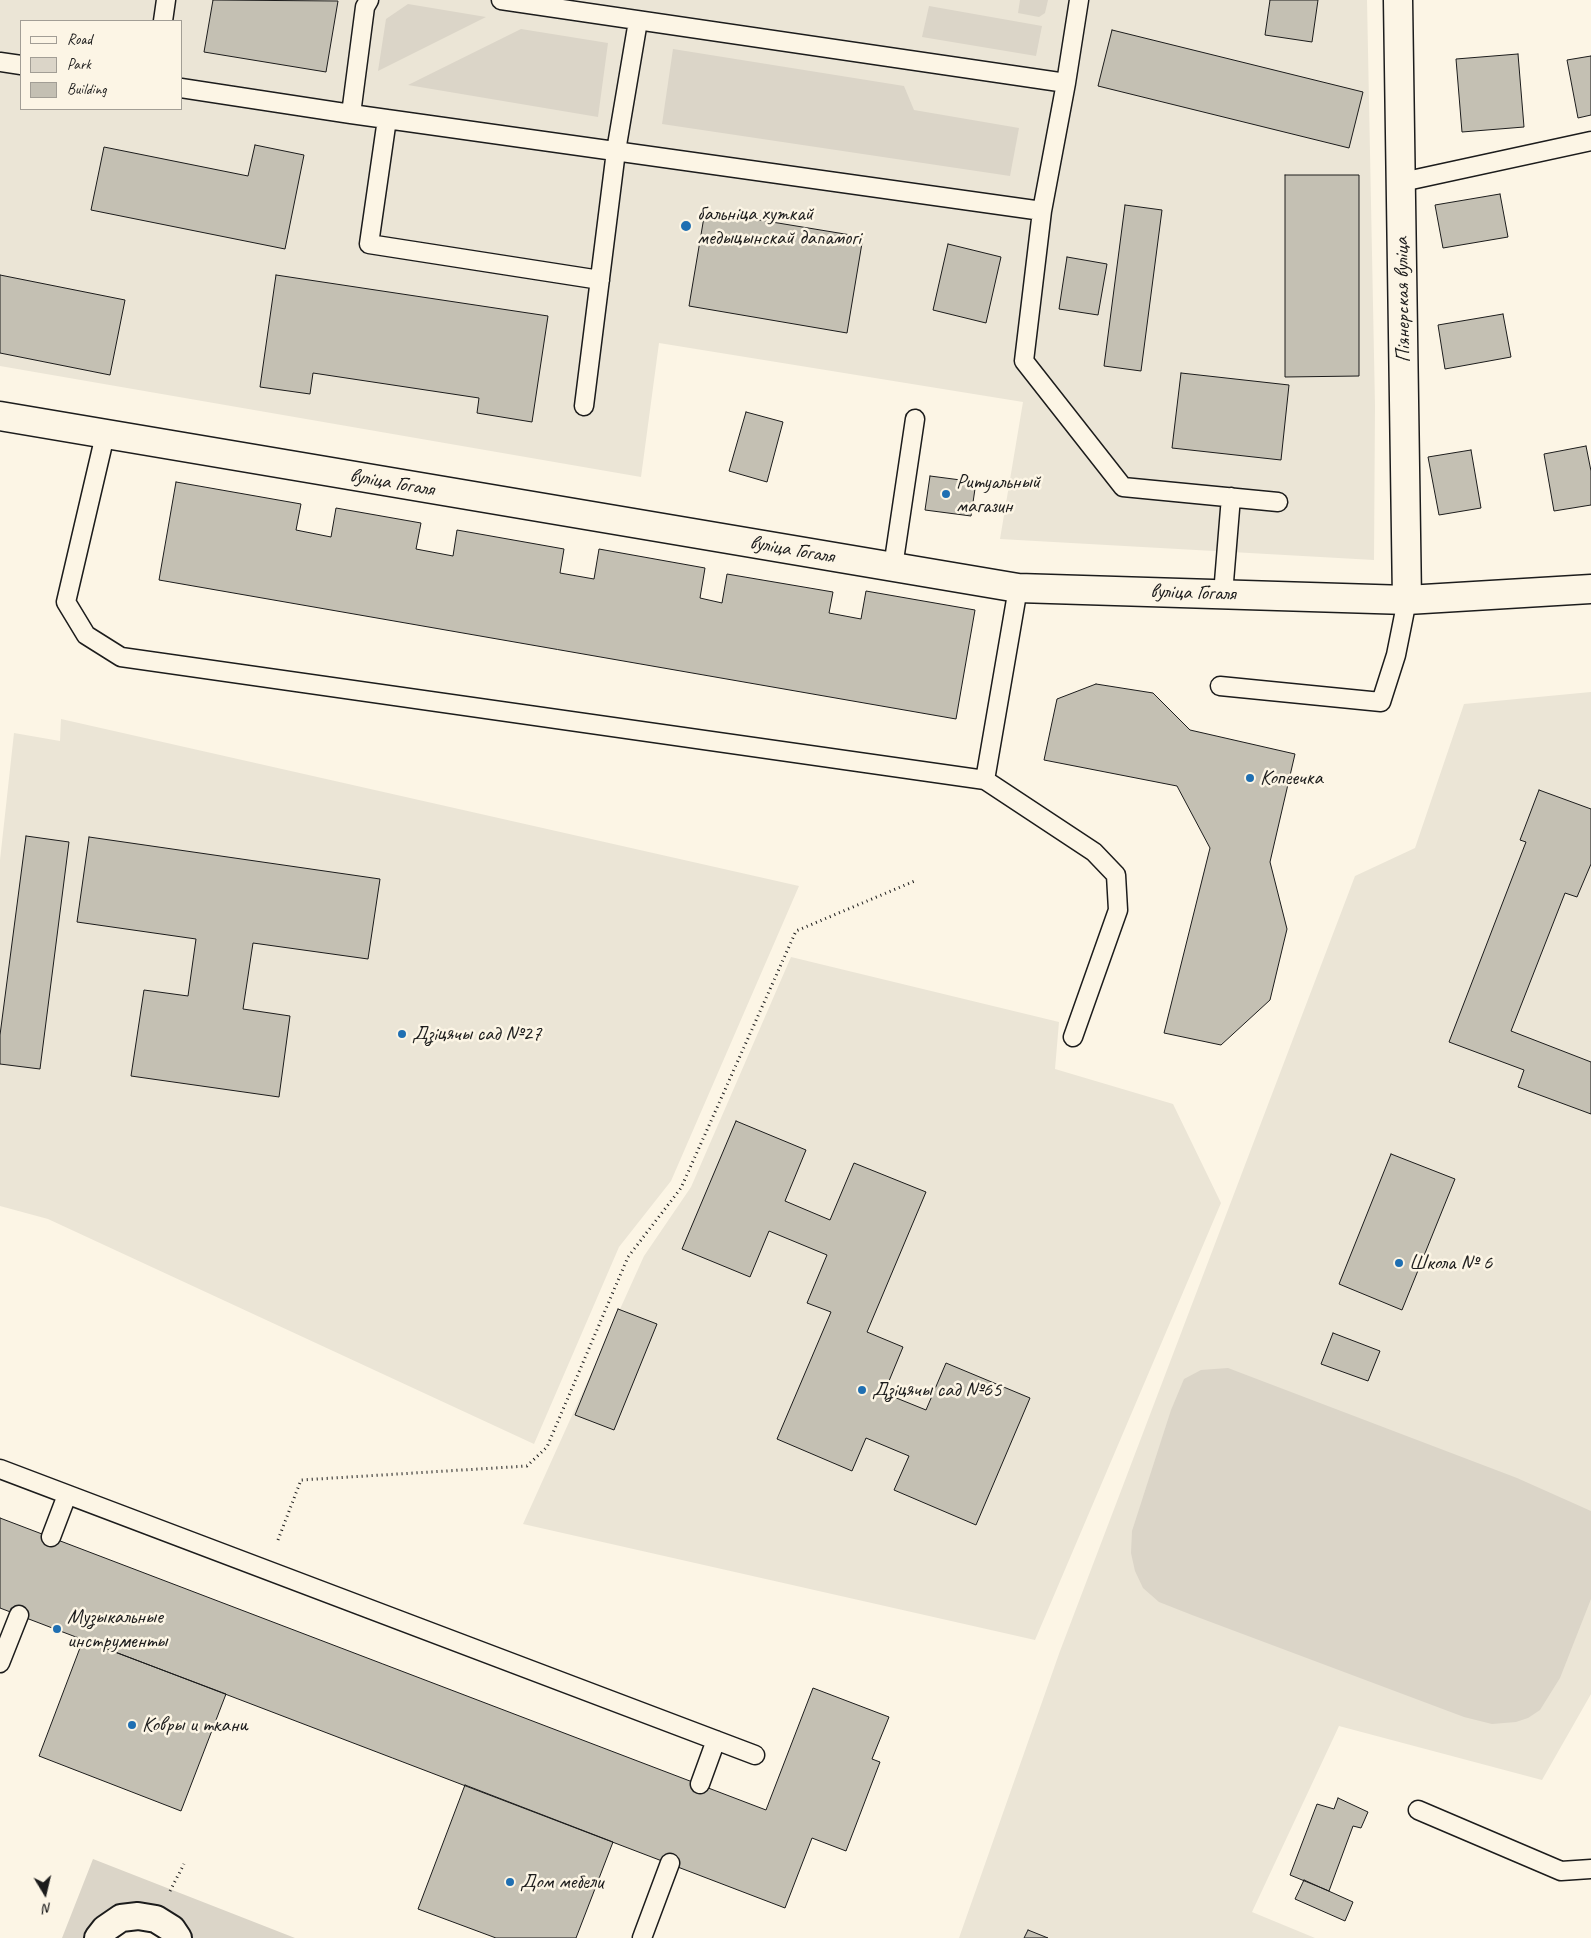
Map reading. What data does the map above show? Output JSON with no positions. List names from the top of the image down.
{
  "streets": {
    "main road": ["Піянерская вуліца", "вуліца Гогаля"]
  },
  "crossings": [
    ["Піянерская вуліца", "вуліца Гогаля"]
  ],
  "places": [
    "бальніца хуткай медыцынскай дапамогі",
    "Ритуальный магазин",
    "Копеечка",
    "Дзіцячы сад №27",
    "Школа № 6",
    "Дзіцячы сад №65",
    "Музыкальные инструменты",
    "Ковры и ткани",
    "Дом мебели"
  ],
  "legend": ["Road", "Park", "Building"],
  "north": "bottom"
}
